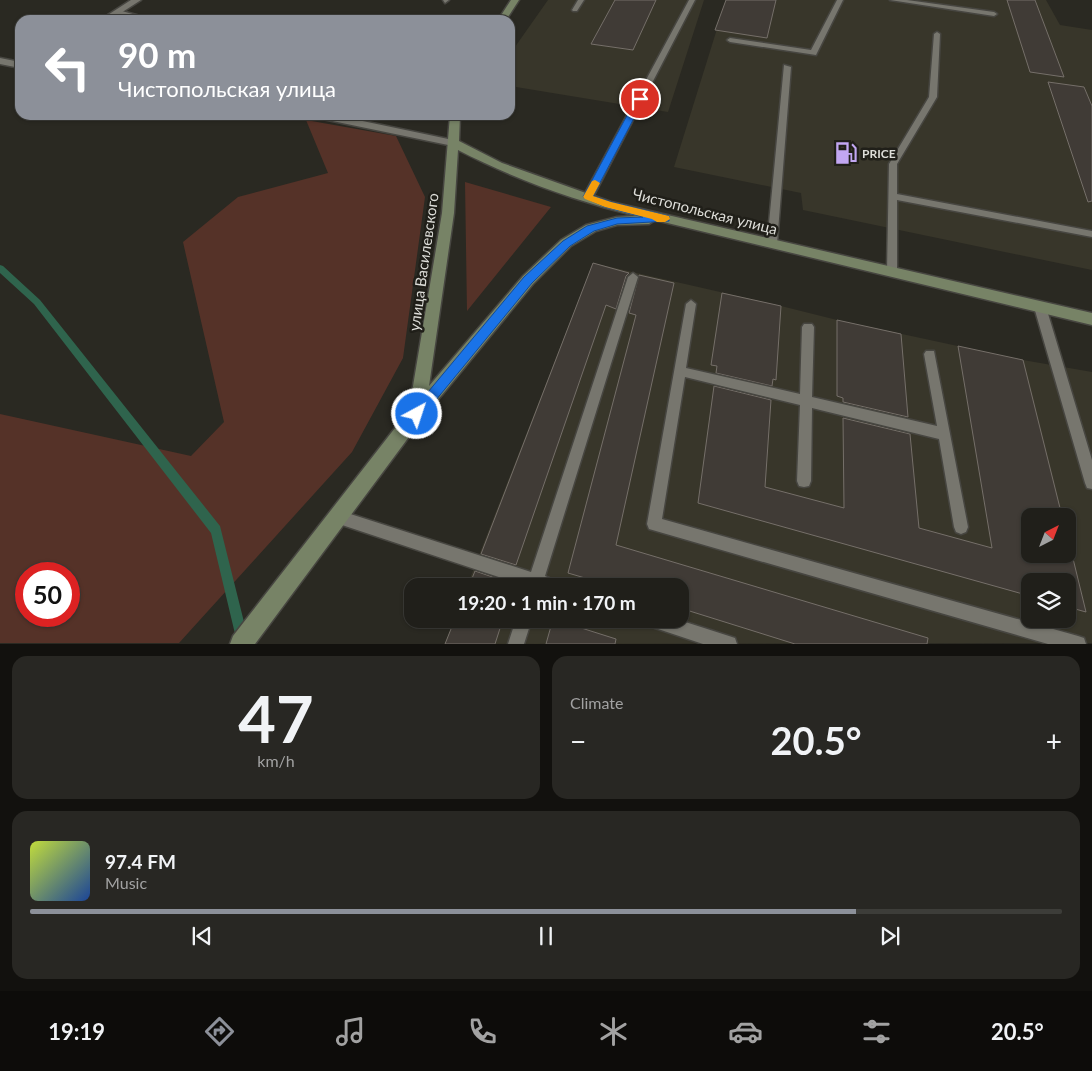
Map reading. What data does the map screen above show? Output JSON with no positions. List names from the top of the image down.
{
  "streets": {
    "main road": ["Чистопольская улица", "улица Василевского"]
  },
  "crossings": [
    ["Чистопольская улица", "улица Василевского"]
  ],
  "places": {
    "fuel station": ["PRICE"]
  },
  "north": "top right",
  "page": {
    "turn": ["90 m", "Чистопольская улица"],
    "limit": "50",
    "trip": "19:20 · 1 min · 170 m",
    "tile": [
      ["47", "km/h"],
      "Climate"
    ],
    "heat": ["−", "20.5°", "+"],
    "song": ["97.4 FM", "Music"],
    "tabs": ["19:19", "20.5°"]
  }
}
